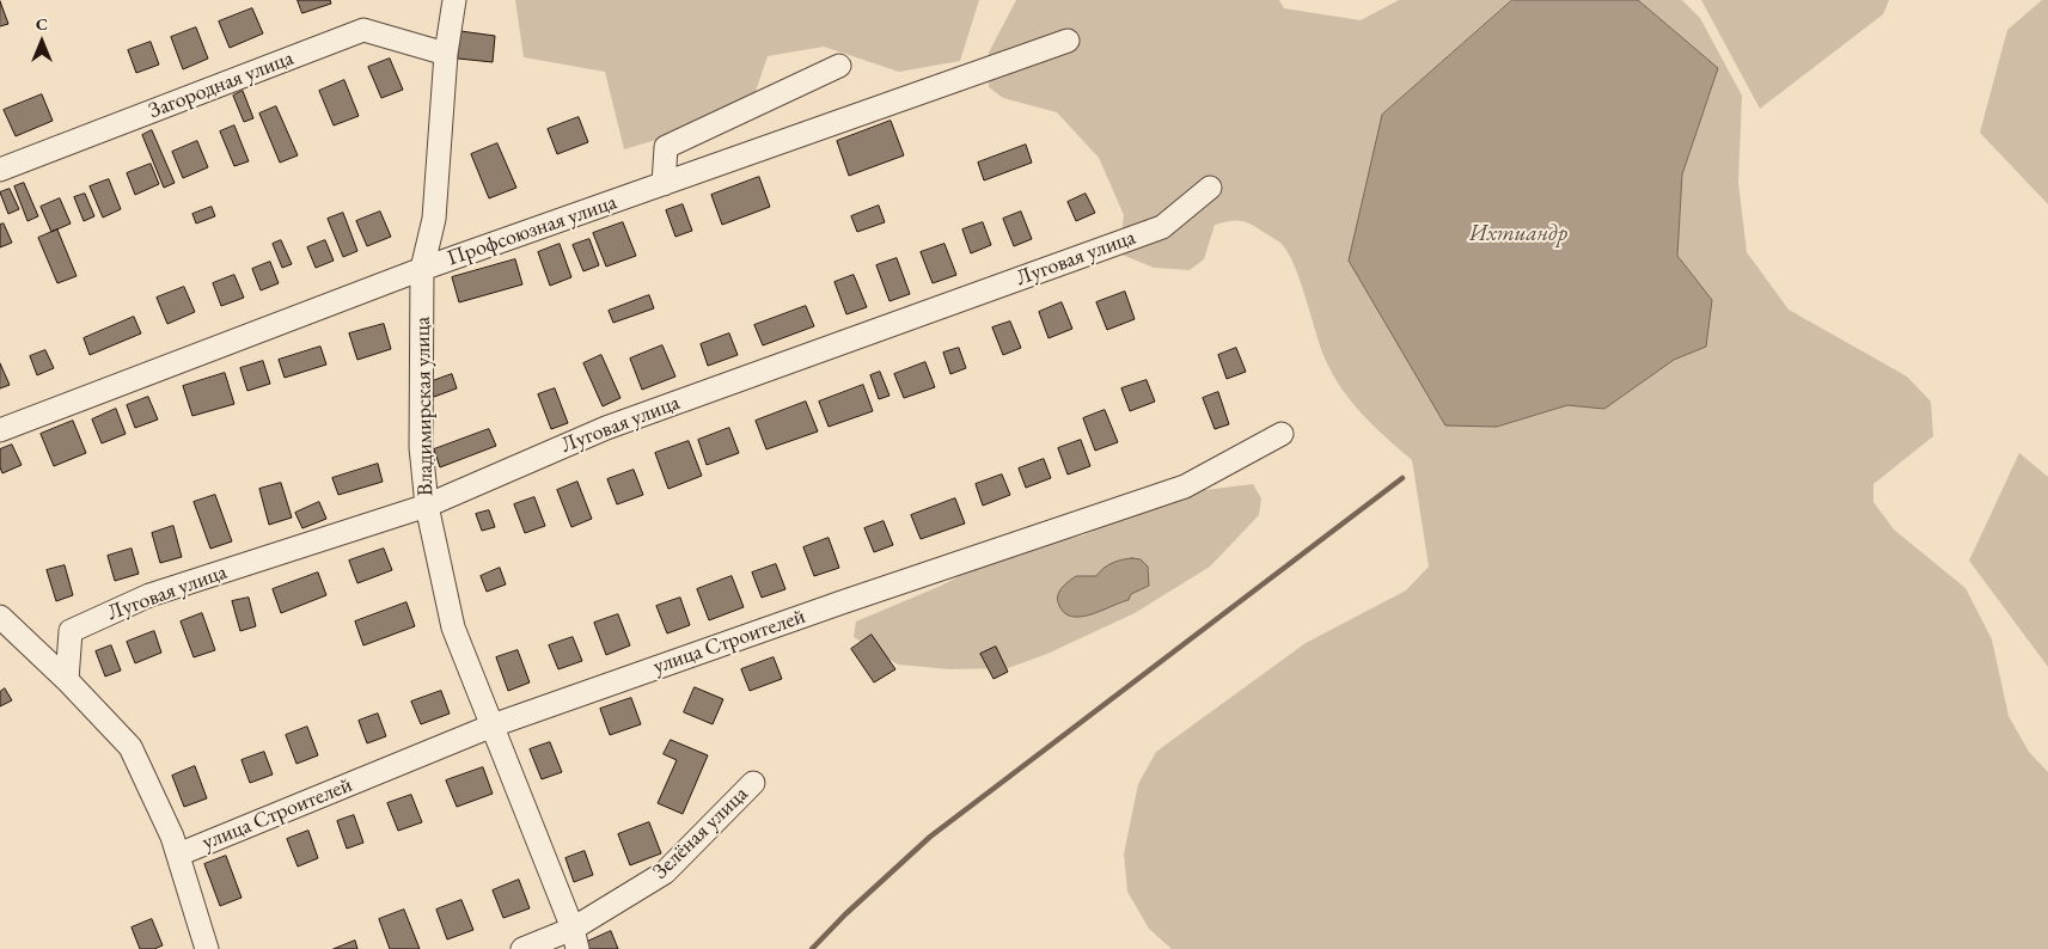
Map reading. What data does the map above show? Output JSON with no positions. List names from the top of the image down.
{
  "streets": {
    "street": [
      "Загородная улица",
      "Профсоюзная улица",
      "Луговая улица",
      "Владимирская улица",
      "улица Строителей",
      "Зелёная улица"
    ]
  },
  "crossings": [
    ["Загородная улица", "Владимирская улица"],
    ["Профсоюзная улица", "Владимирская улица"],
    ["Луговая улица", "Владимирская улица"],
    ["Владимирская улица", "улица Строителей"],
    ["Владимирская улица", "Зелёная улица"]
  ],
  "water": ["Ихтиандр"],
  "north": "top"
}
